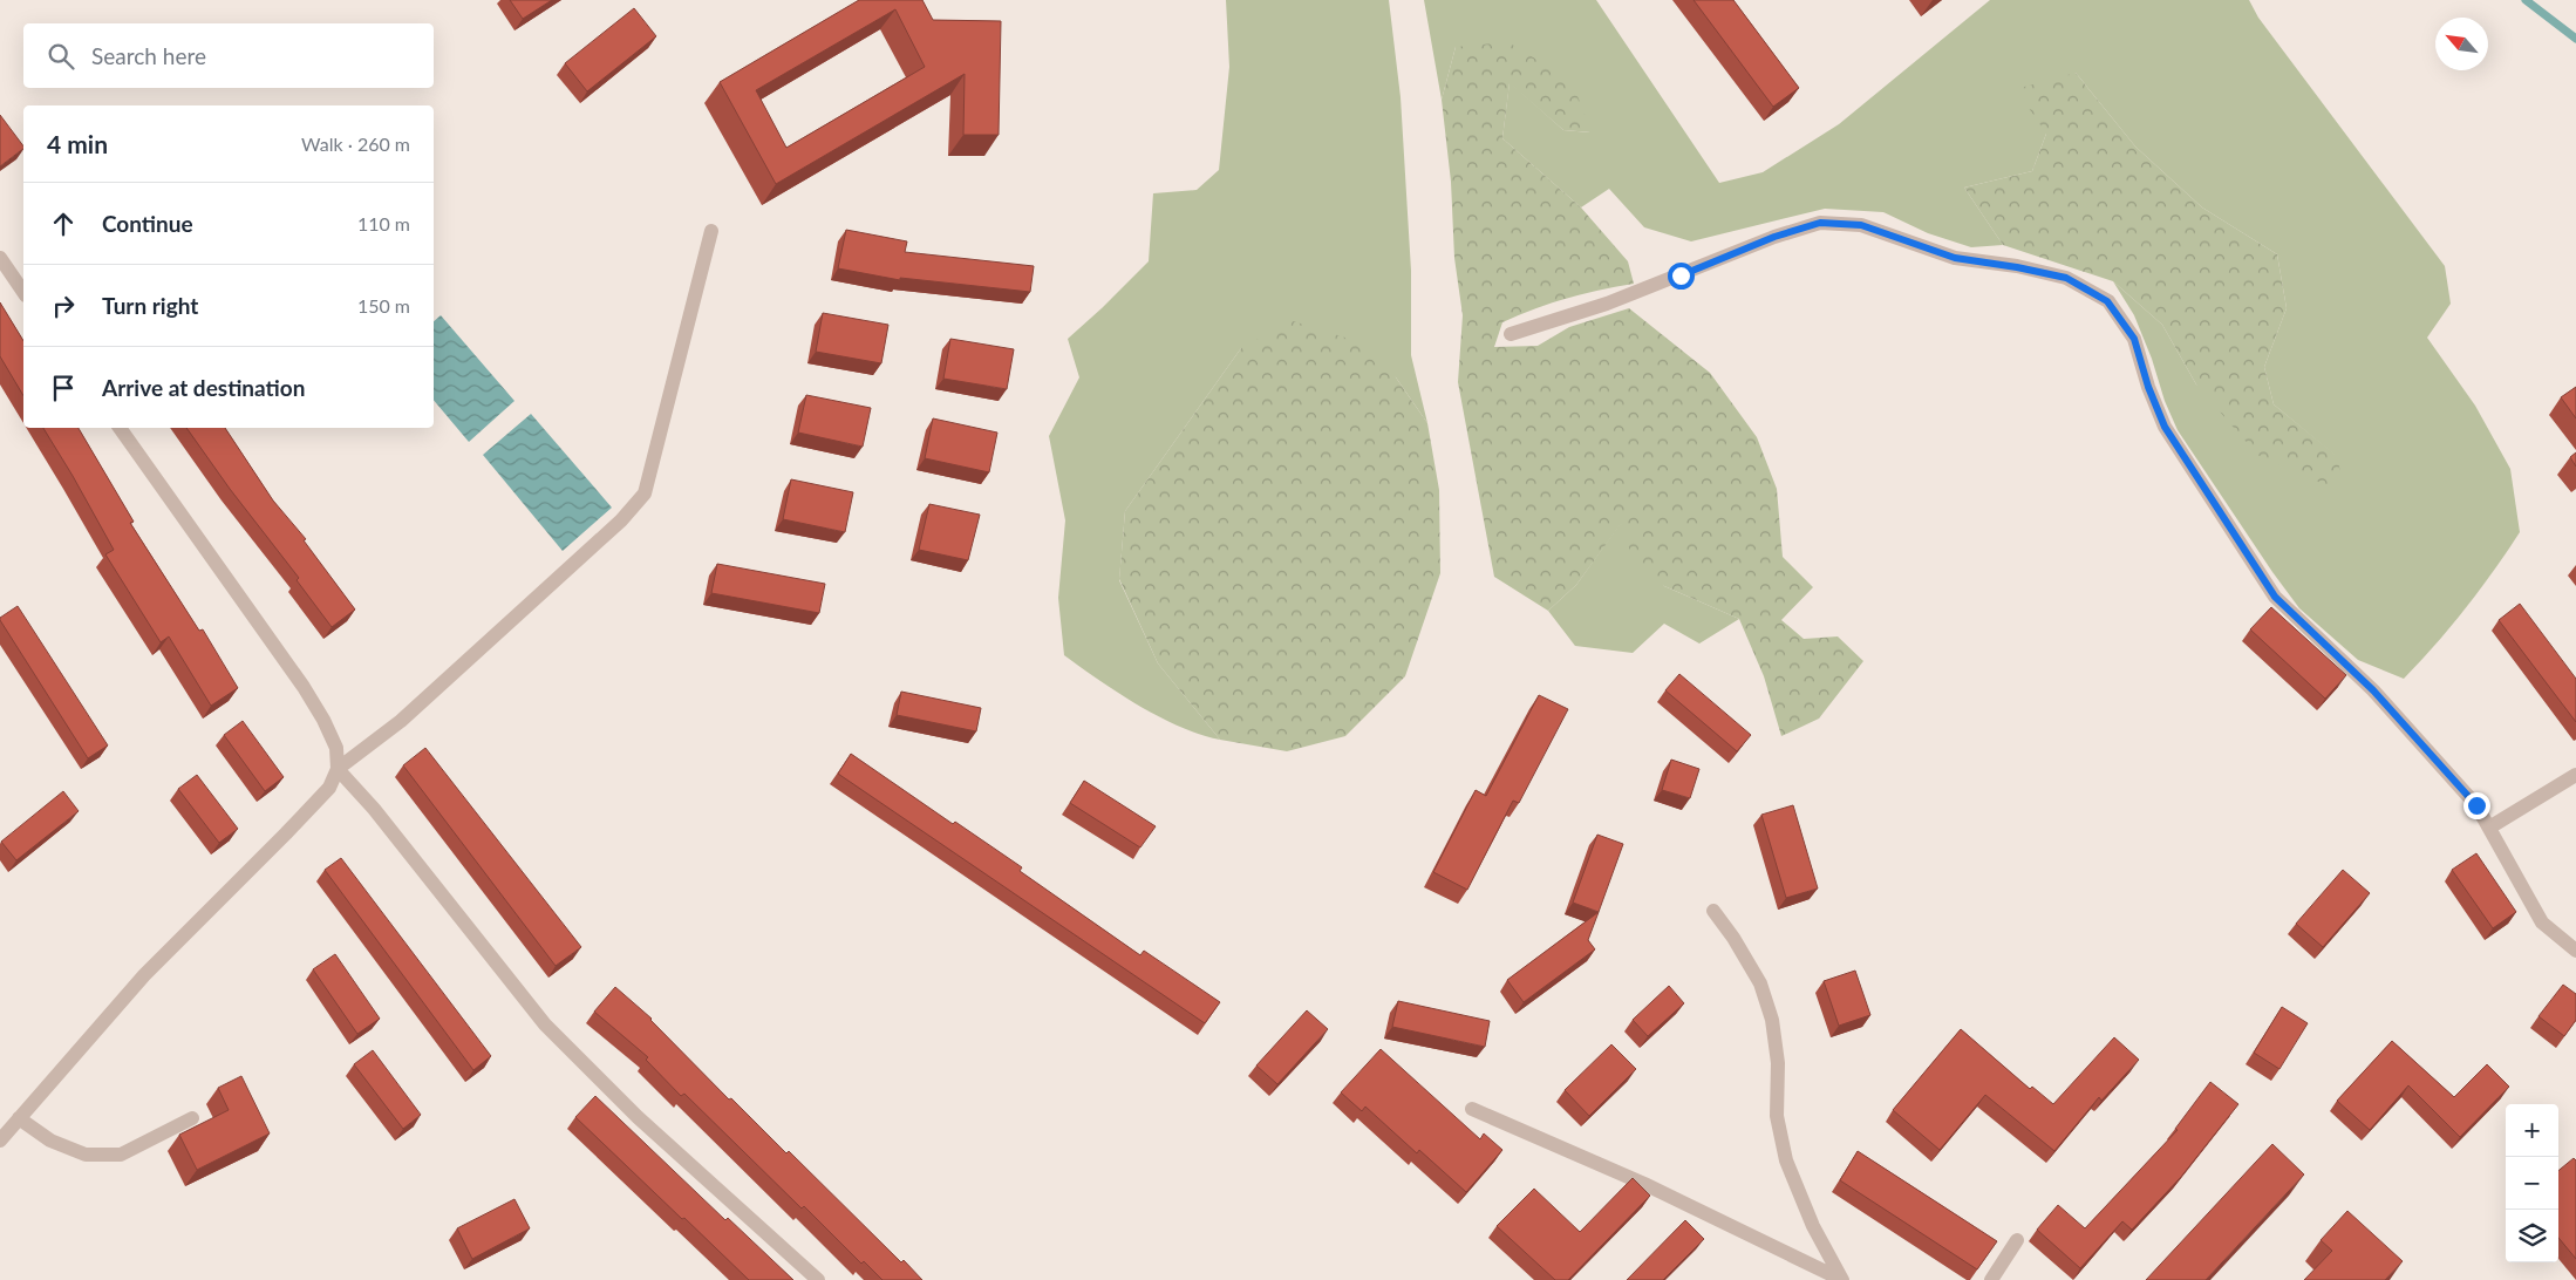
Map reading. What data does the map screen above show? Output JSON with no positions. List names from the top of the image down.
{
  "north": "top left",
  "page": {
    "search": "Search here",
    "heading": ["4 min", "Walk · 260 m"],
    "list": [
      ["Continue", "110 m"],
      ["Turn right", "150 m"],
      "Arrive at destination"
    ],
    "map_buttons": ["+", "−"]
  }
}
